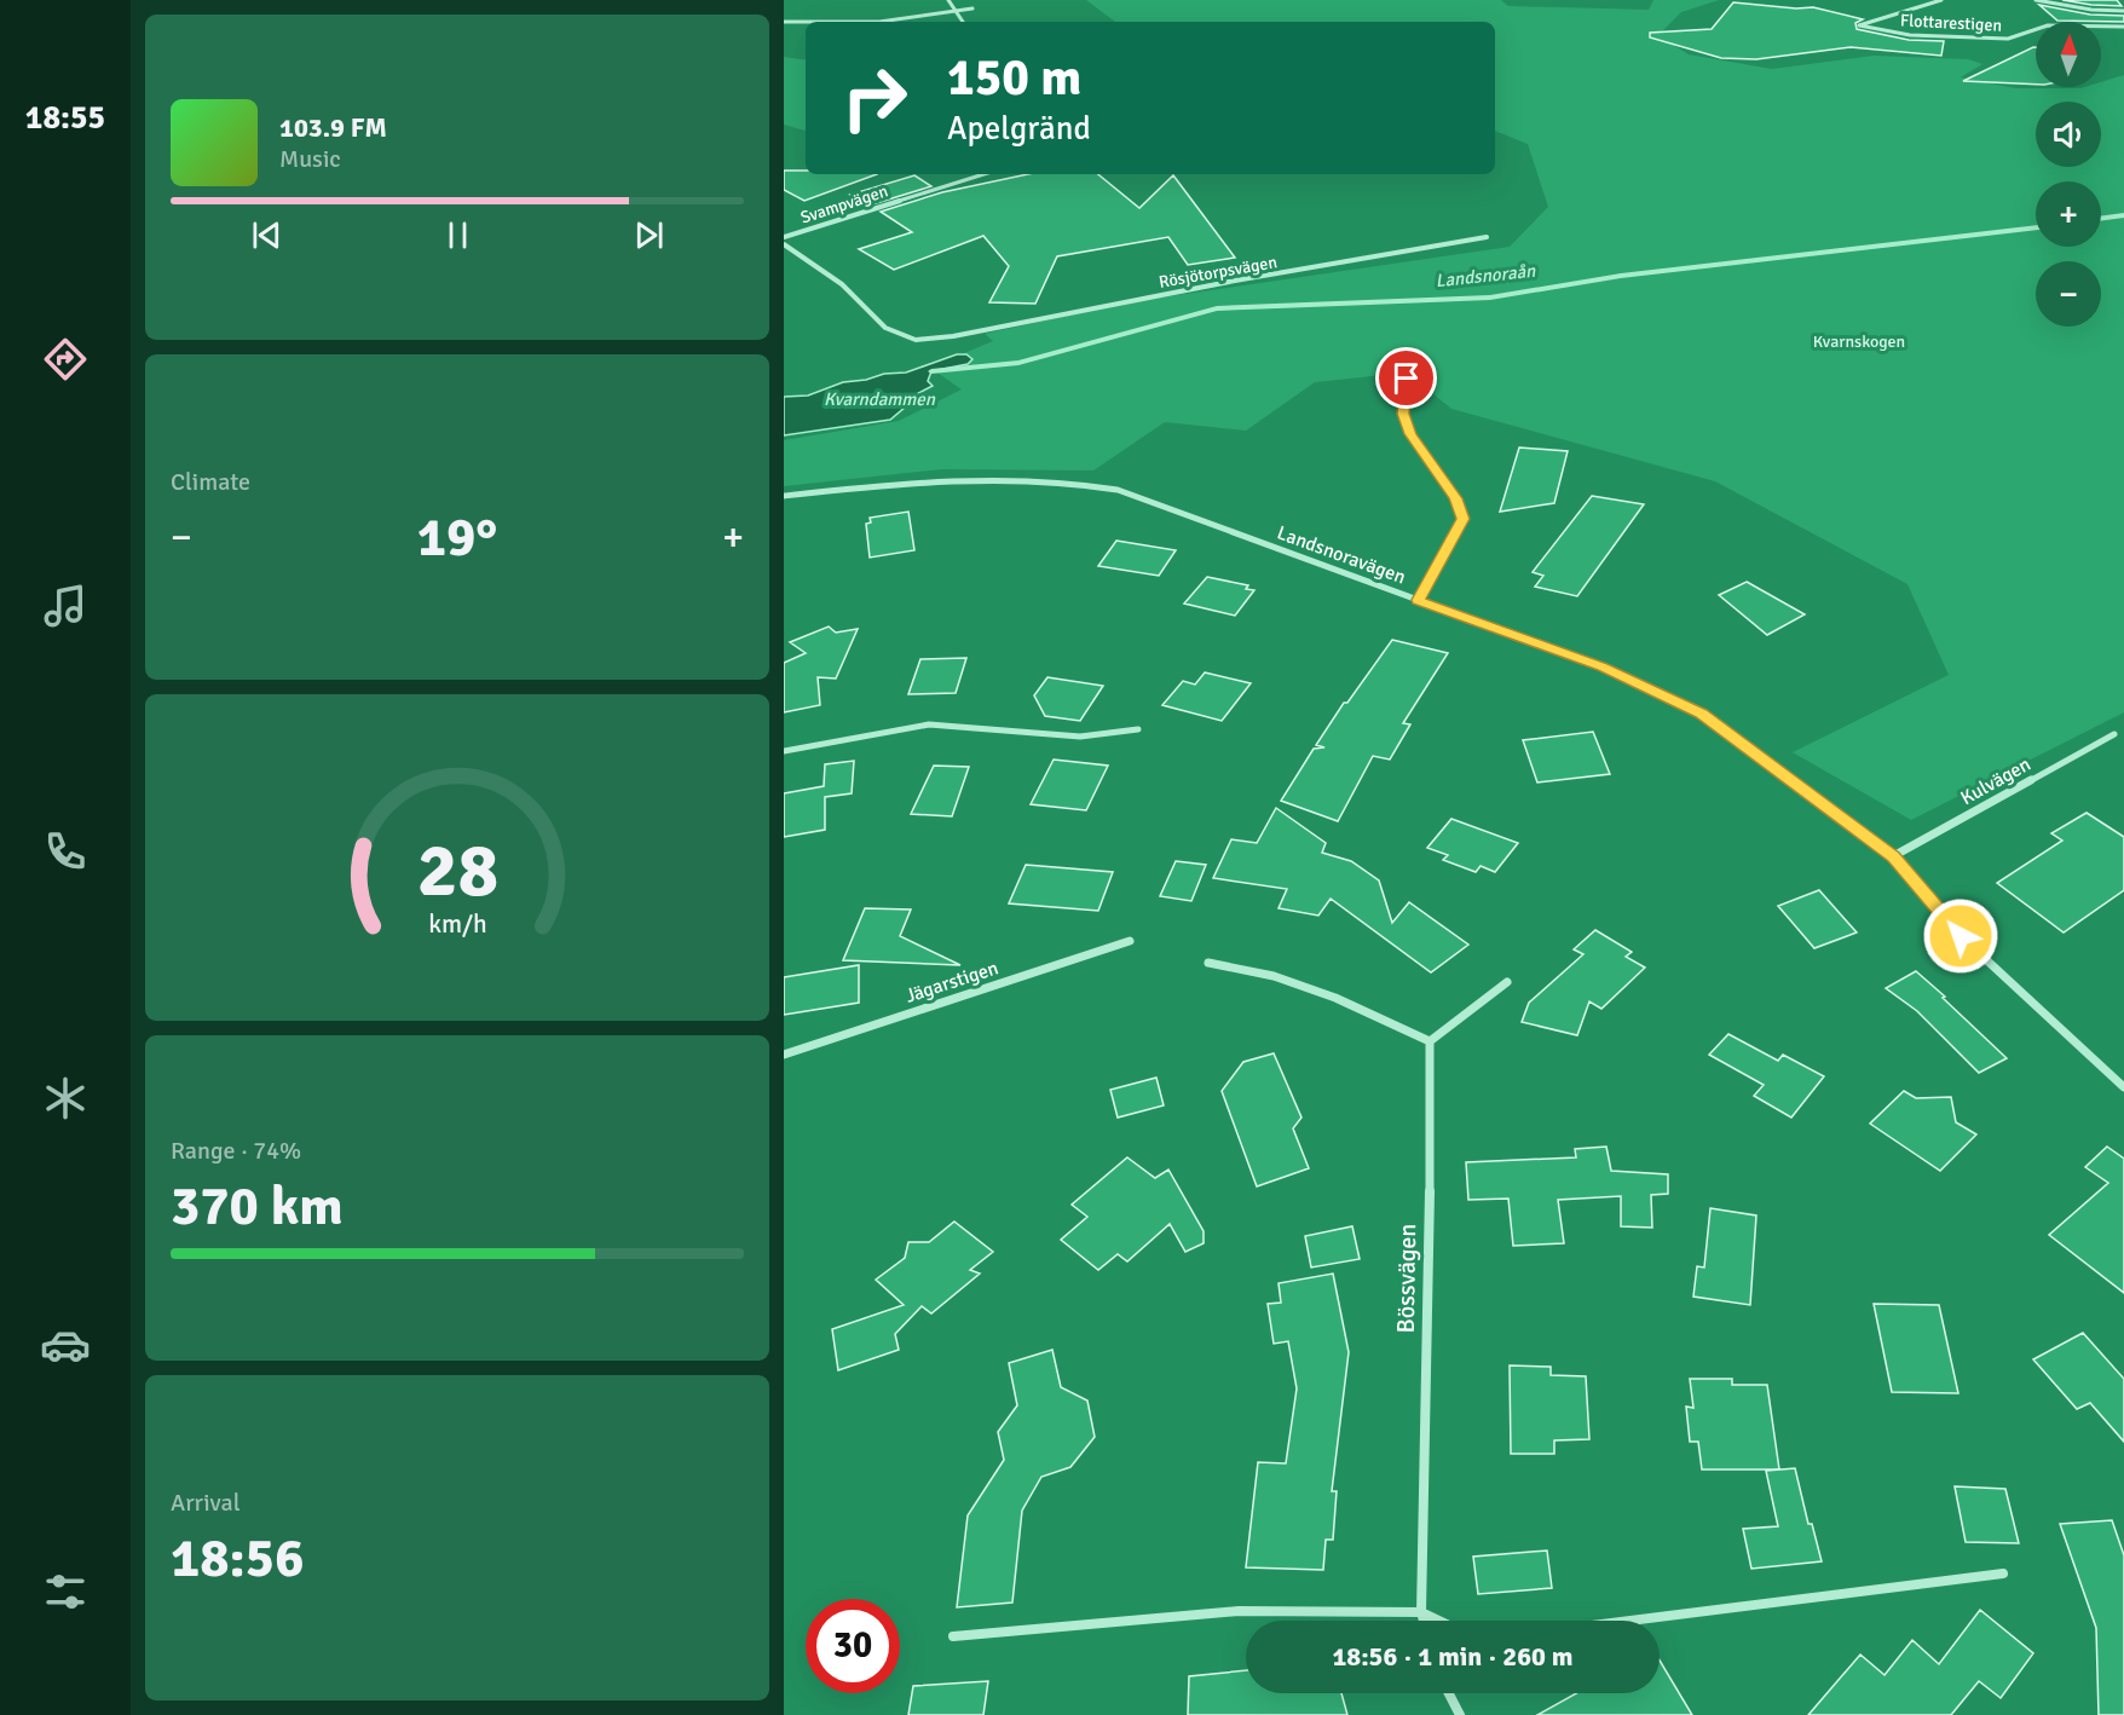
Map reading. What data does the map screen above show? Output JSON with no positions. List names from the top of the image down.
{
  "streets": {
    "street": [
      "Flottarestigen",
      "Svampvägen",
      "Rösjötorpsvägen",
      "Landsnoravägen",
      "Kulvägen",
      "Jägarstigen",
      "Bössvägen"
    ]
  },
  "crossings": [
    ["Landsnoravägen", "Kulvägen"]
  ],
  "water": ["Landsnoraån", "Kvarndammen"],
  "parks": ["Kvarnskogen"],
  "north": "top",
  "page": {
    "tabs": "18:55",
    "map_buttons": ["+", "−"],
    "turn": ["150 m", "Apelgränd"],
    "song": ["103.9 FM", "Music"],
    "tile": [
      "Climate",
      ["Range · 74%", "370 km"],
      ["Arrival", "18:56"]
    ],
    "heat": ["−", "19°", "+"],
    "limit": "30",
    "trip": "18:56 · 1 min · 260 m",
    "gauge": ["28", "km/h"]
  }
}
